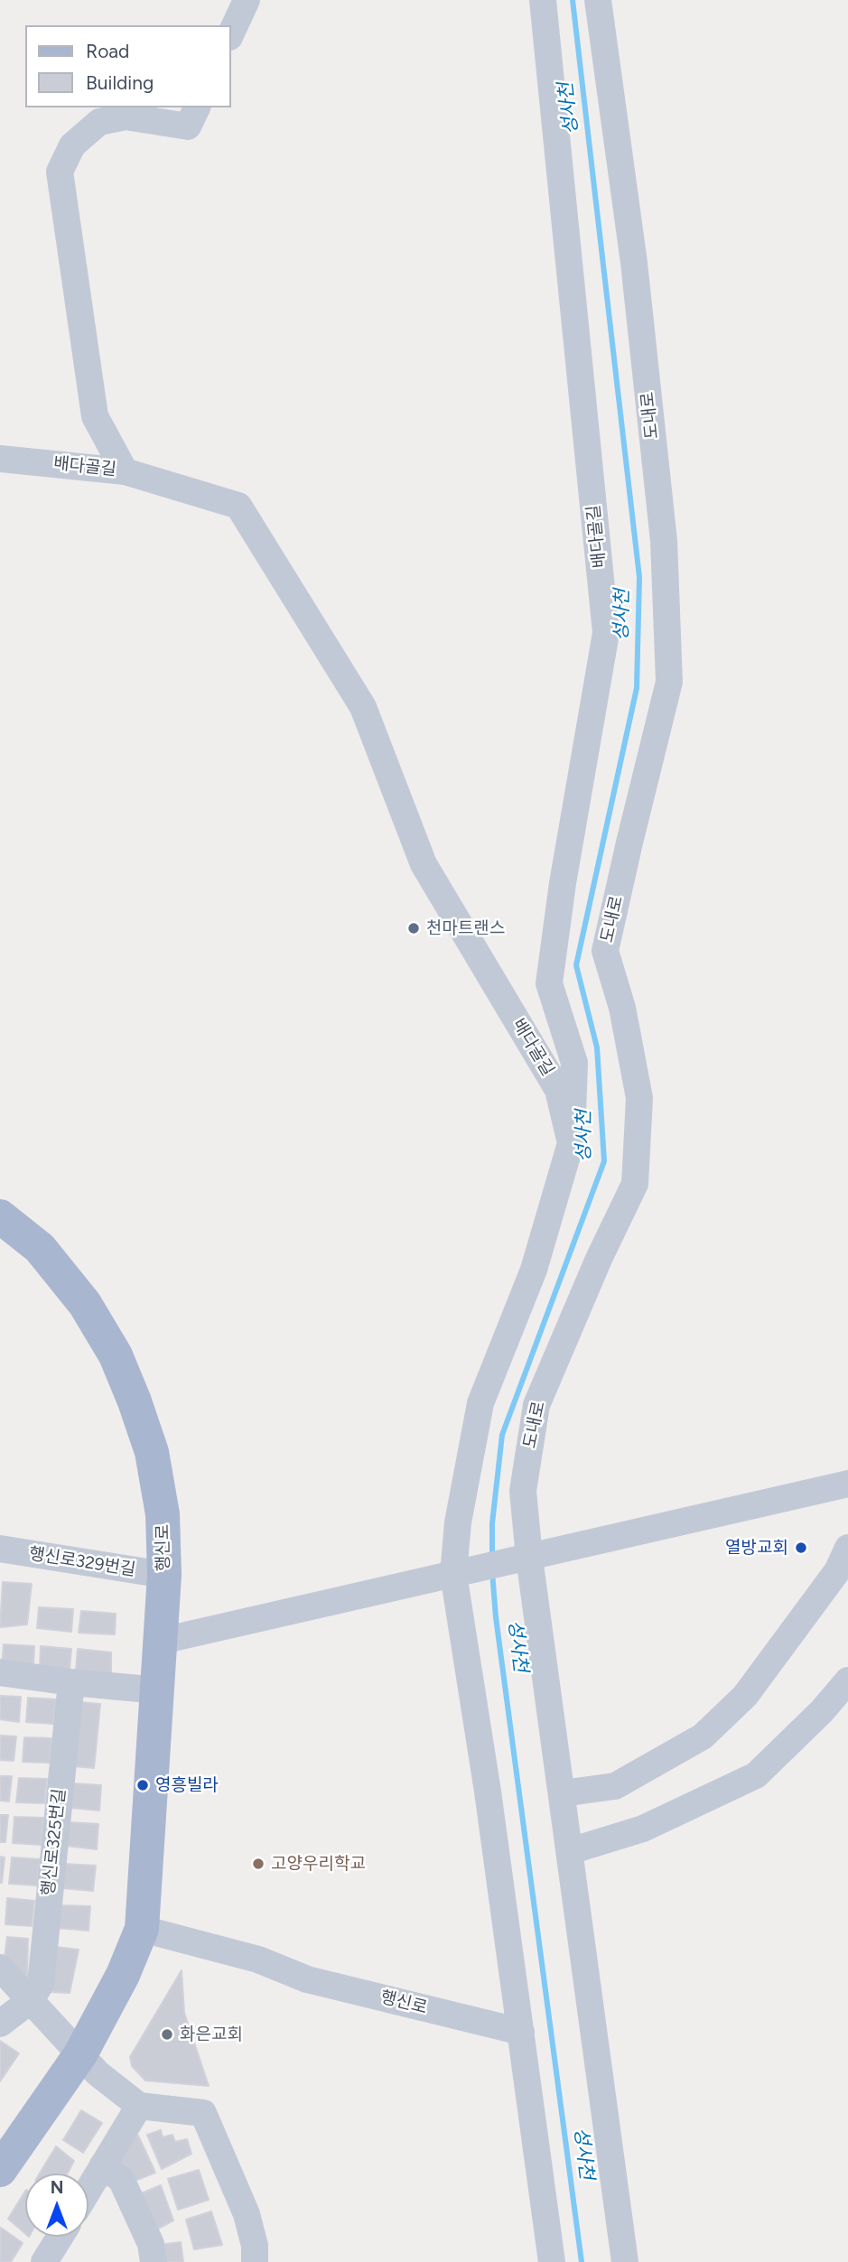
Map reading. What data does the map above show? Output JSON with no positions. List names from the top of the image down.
{
  "streets": {
    "main road": ["행신로"],
    "street": [
      "도내로",
      "배다골길",
      "행신로329번길",
      "행신로325번길"
    ]
  },
  "crossings": [
    ["배다골길", "행신로"],
    ["행신로", "행신로329번길"]
  ],
  "water": ["성사천"],
  "places": [
    "천마트랜스",
    "열방교회",
    "영흥빌라",
    "고양우리학교",
    "화은교회"
  ],
  "legend": ["Road", "Building"],
  "north": "top"
}
